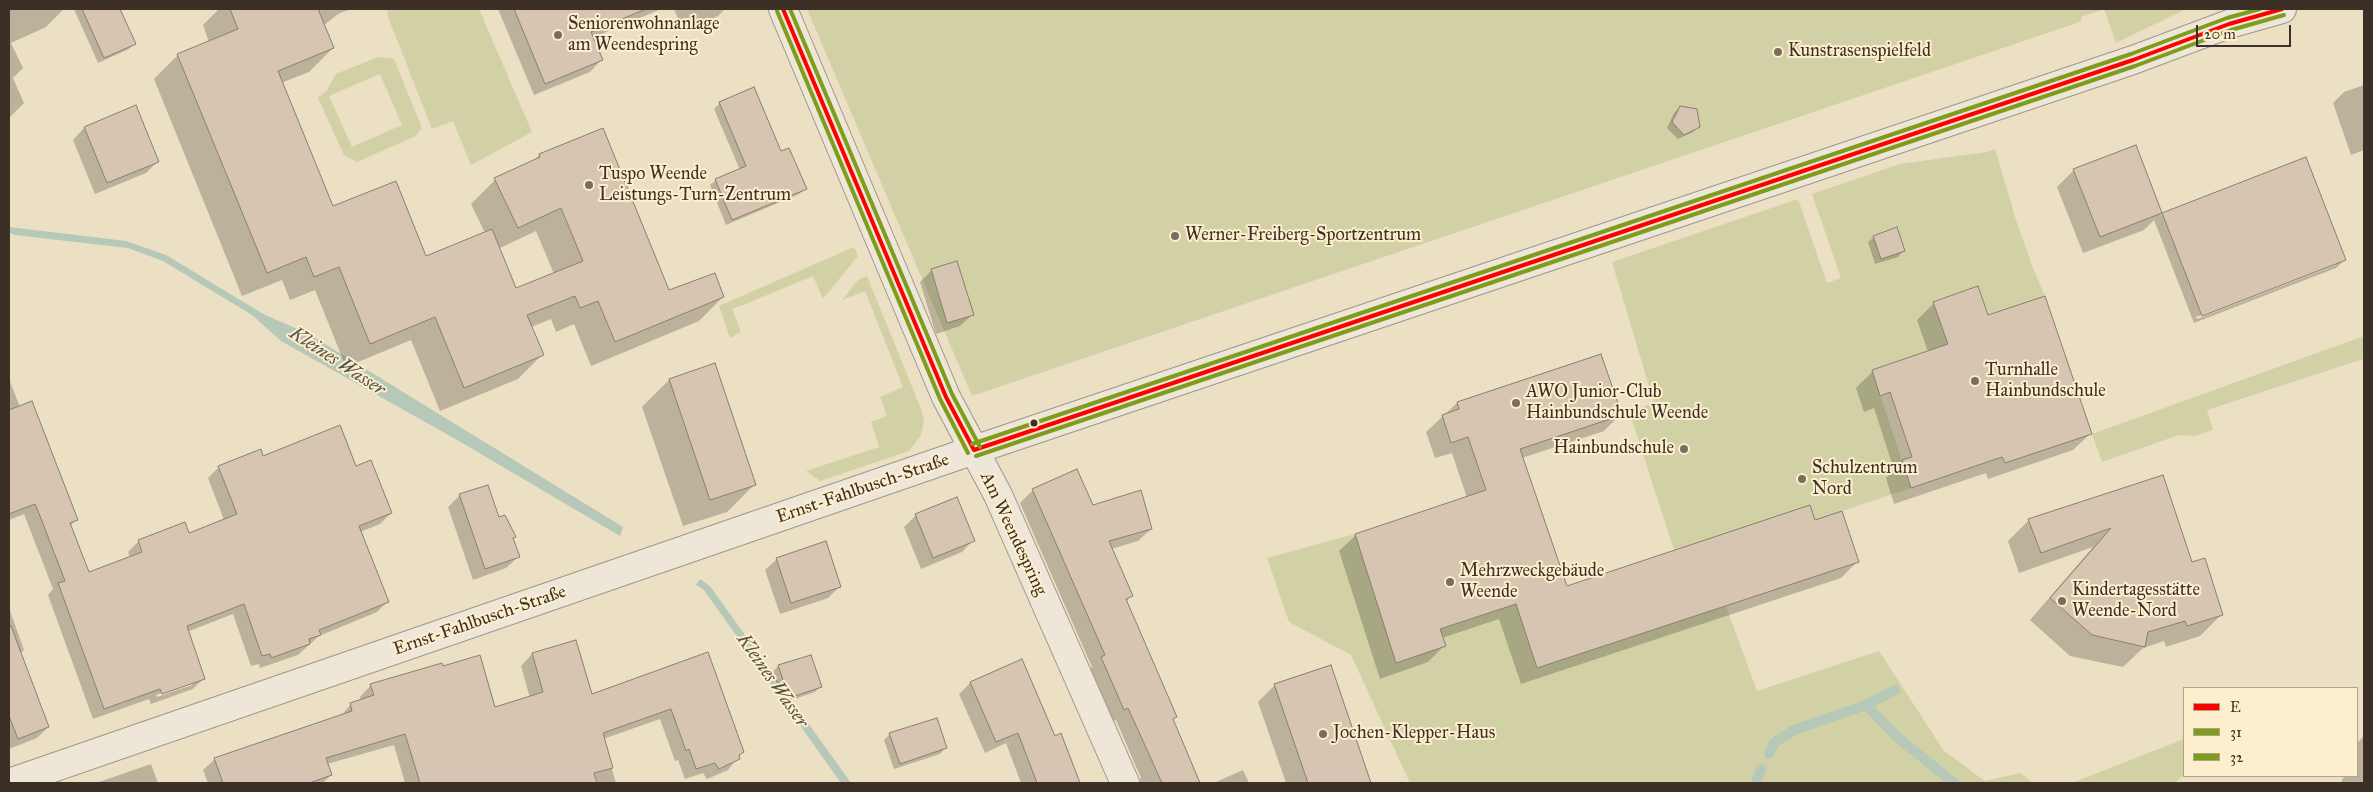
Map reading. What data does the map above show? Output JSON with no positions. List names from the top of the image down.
{
  "streets": {
    "street": ["Ernst-Fahlbusch-Straße", "Am Weendespring"]
  },
  "crossings": [
    ["Ernst-Fahlbusch-Straße", "Am Weendespring"]
  ],
  "water": ["Kleines Wasser"],
  "places": [
    "Seniorenwohnanlage am Weendespring",
    "Kunstrasenspielfeld",
    "Tuspo Weende Leistungs-Turn-Zentrum",
    "Werner-Freiberg-Sportzentrum",
    "Turnhalle Hainbundschule",
    "AWO Junior-Club Hainbundschule Weende",
    "Hainbundschule",
    "Schulzentrum Nord",
    "Mehrzweckgebäude Weende",
    "Kindertagesstätte Weende-Nord",
    "Jochen-Klepper-Haus"
  ],
  "lines": ["transit line E", "transit line 32", "transit line 31"],
  "legend": ["E", "31", "32"],
  "scale_bar": "20 m"
}
